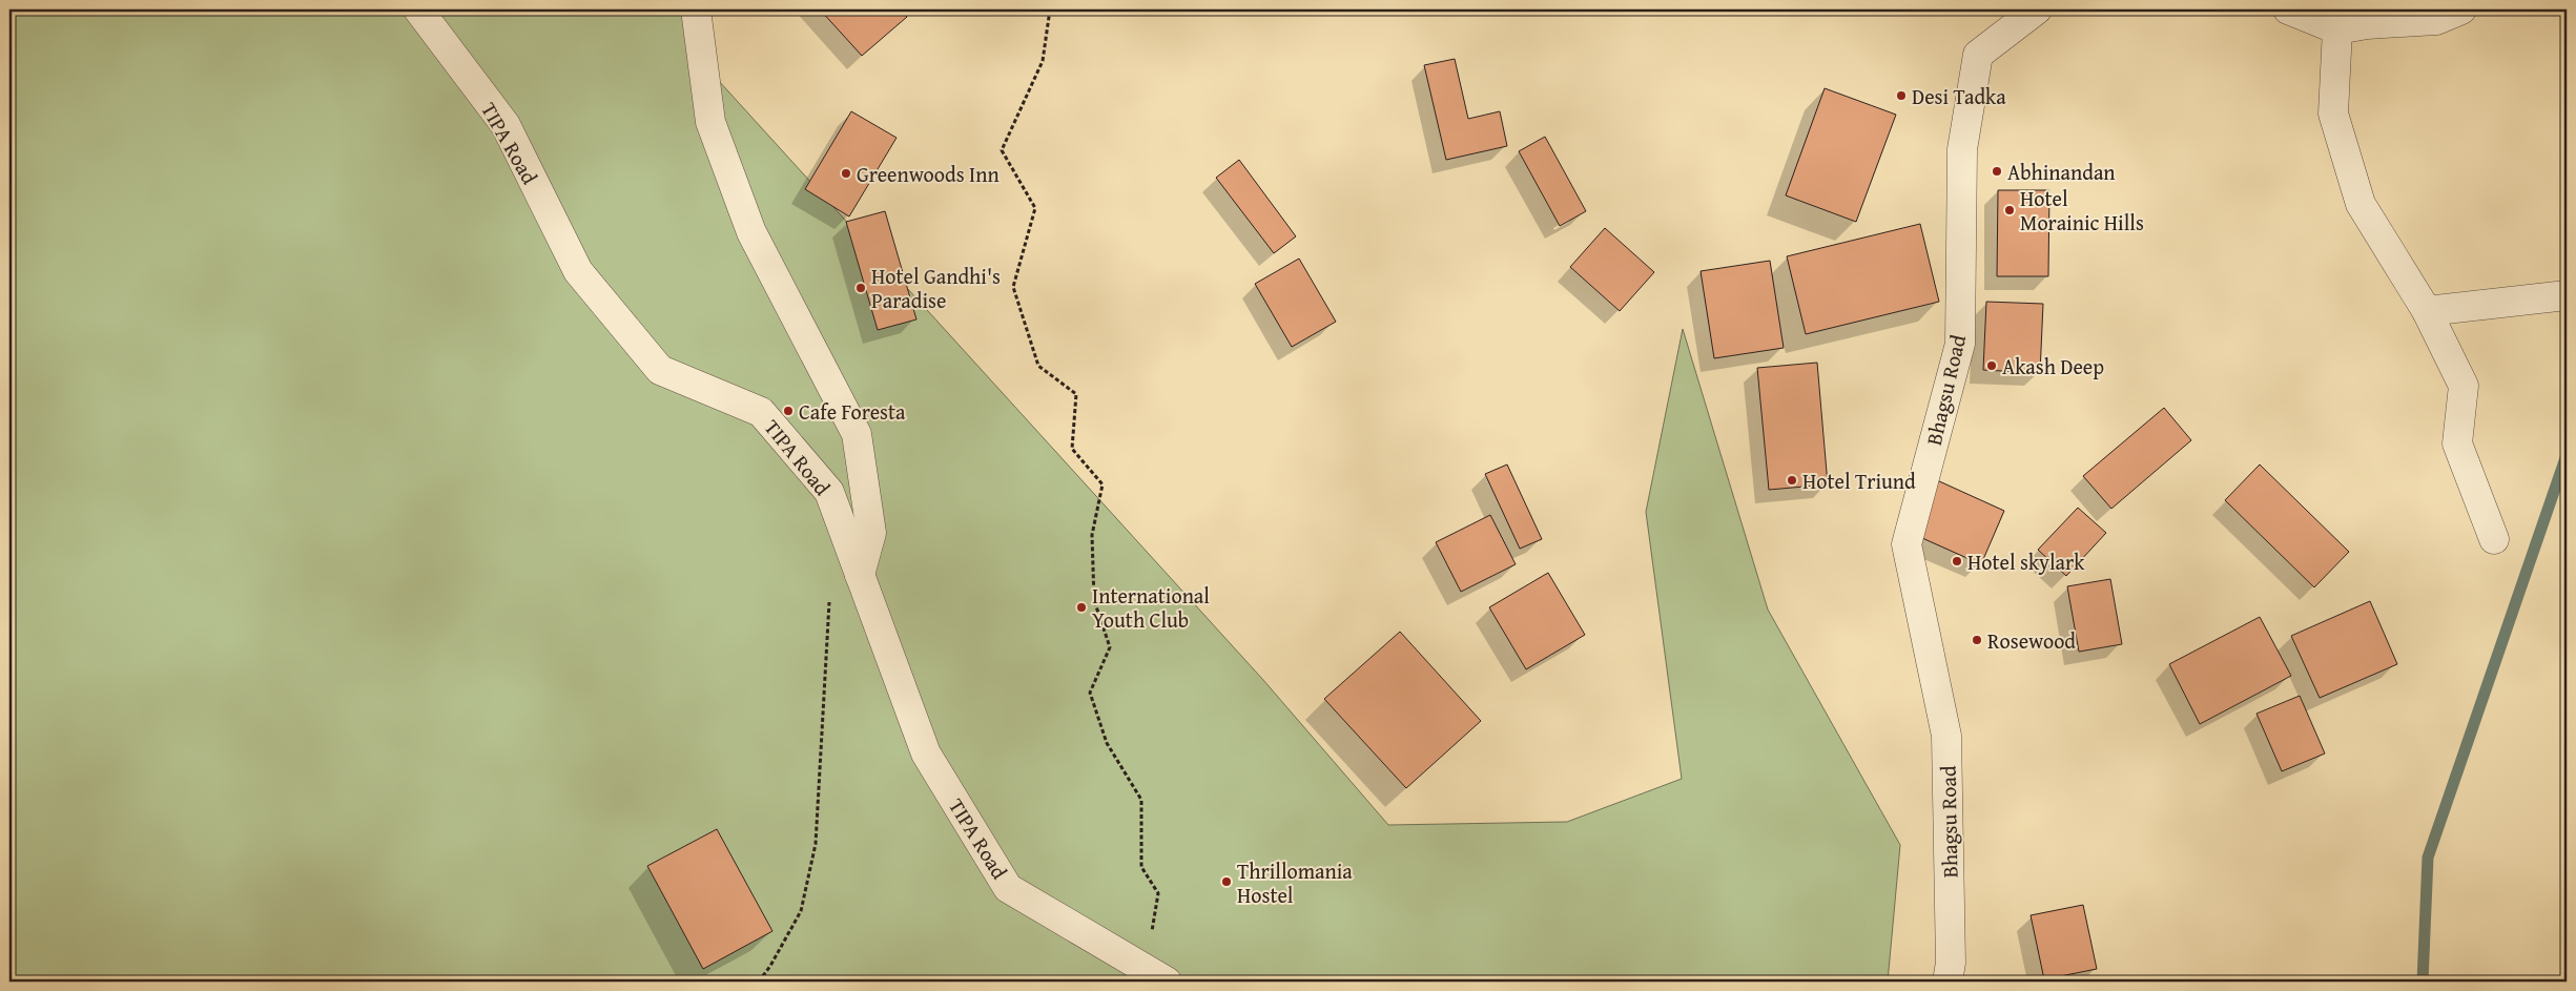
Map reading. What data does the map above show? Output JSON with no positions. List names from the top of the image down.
{
  "streets": {
    "street": ["TIPA Road", "Bhagsu Road"]
  },
  "places": [
    "Desi Tadka",
    "Abhinandan",
    "Greenwoods Inn",
    "Hotel Morainic Hills",
    "Hotel Gandhi's Paradise",
    "Akash Deep",
    "Cafe Foresta",
    "Hotel Triund",
    "Hotel skylark",
    "International Youth Club",
    "Rosewood",
    "Thrillomania Hostel"
  ]
}
